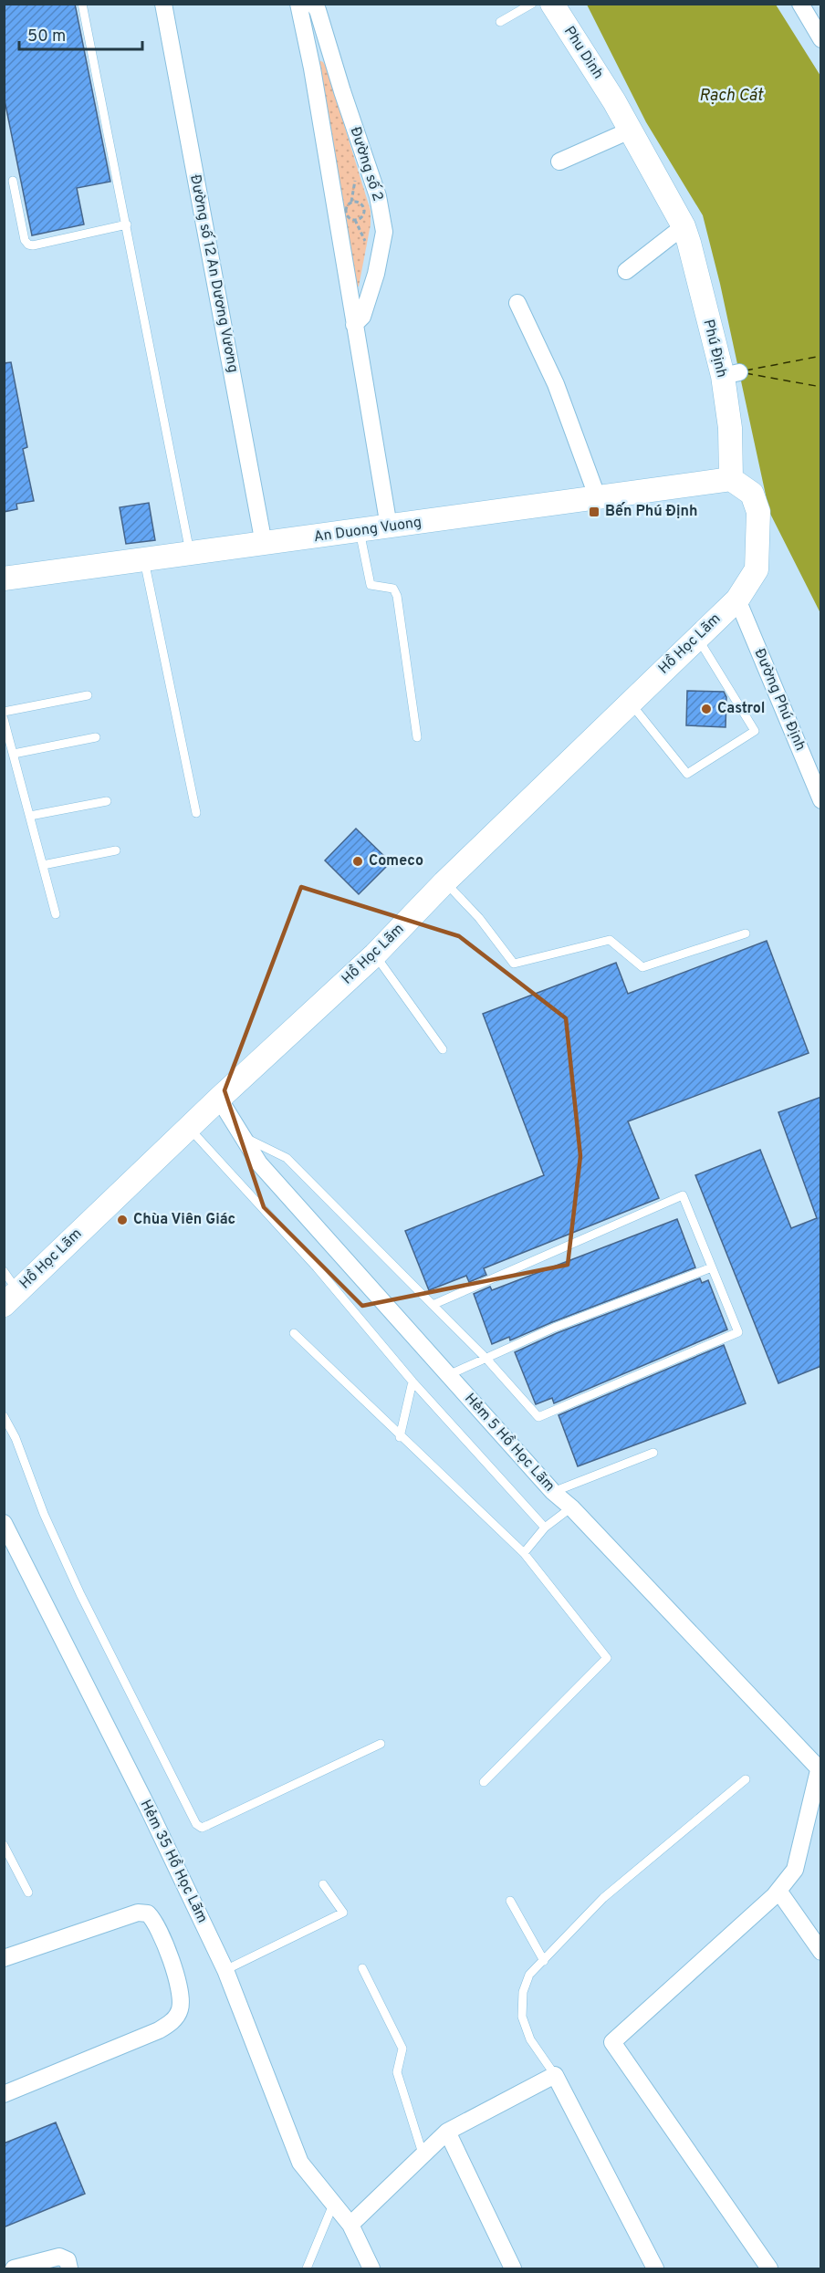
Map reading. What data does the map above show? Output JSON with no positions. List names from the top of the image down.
{
  "streets": {
    "main road": ["Phú Định", "An Duong Vuong", "Hồ Học Lãm"],
    "street": [
      "Đường số 2",
      "Đường số 12 An Dương Vương",
      "Đường Phú Định",
      "Hẻm 5 Hồ Học Lãm",
      "Hẻm 35 Hồ Học Lãm"
    ]
  },
  "crossings": [
    ["Đường số 12 An Dương Vương", "An Duong Vuong"],
    ["Phú Định", "An Duong Vuong"],
    ["Hồ Học Lãm", "Đường Phú Định"],
    ["Hồ Học Lãm", "Hẻm 5 Hồ Học Lãm"]
  ],
  "water": ["Rạch Cát"],
  "places": {
    "transit": ["Bến Phú Định"],
    "other": ["Castrol", "Comeco", "Chùa Viên Giác"]
  },
  "scale_bar": "50 m"
}
